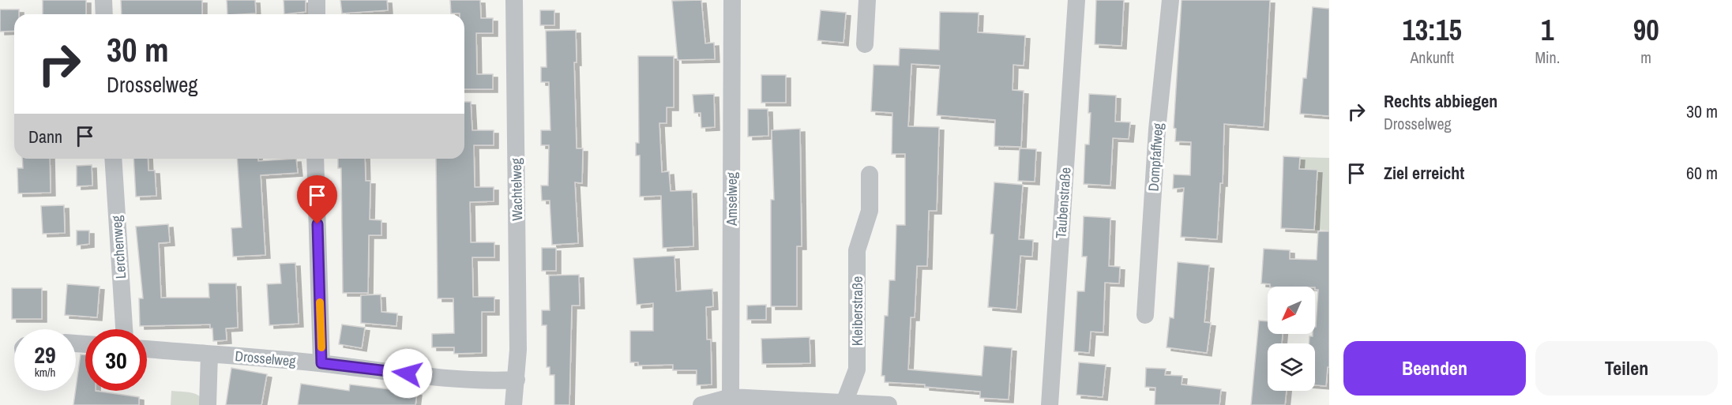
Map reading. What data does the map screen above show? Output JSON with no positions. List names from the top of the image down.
{
  "streets": {
    "street": [
      "Dompfaffweg",
      "Wachtelweg",
      "Amselweg",
      "Taubenstraße",
      "Lerchenweg",
      "Kleiberstraße",
      "Drosselweg"
    ]
  },
  "crossings": [
    ["Wachtelweg", "Drosselweg"]
  ],
  "north": "bottom left",
  "page": {
    "eta": [
      "13:15",
      "Ankunft",
      "1",
      "Min.",
      "90",
      "m"
    ],
    "turn": ["30 m", "Drosselweg"],
    "list": [
      {
        "name": "Rechts abbiegen",
        "note": "Drosselweg",
        "value": "30 m"
      },
      {
        "name": "Ziel erreicht",
        "value": "60 m"
      }
    ],
    "then": "Dann",
    "speed": "29 km/h",
    "limit": "30",
    "buttons": ["Beenden", "Teilen"]
  }
}
